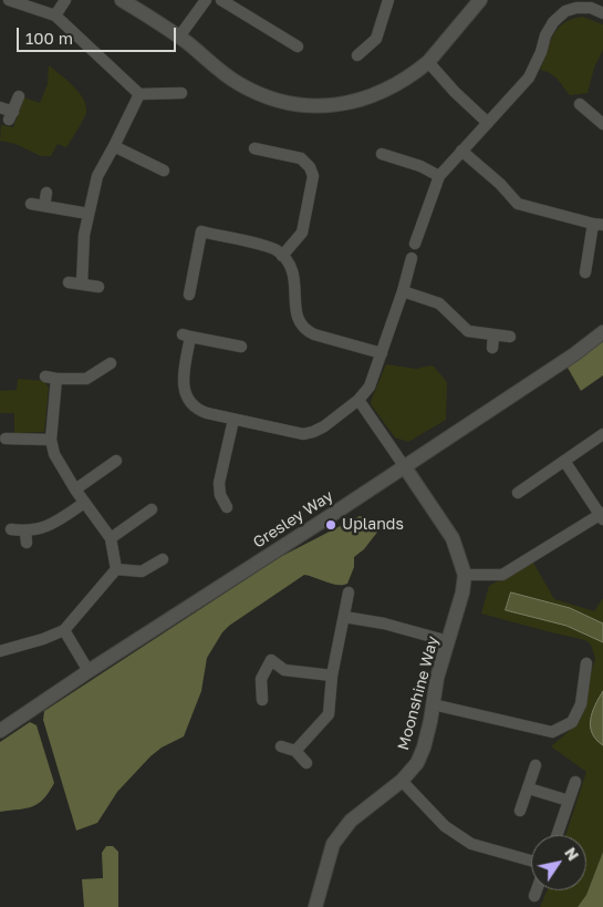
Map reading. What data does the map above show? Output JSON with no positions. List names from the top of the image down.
{
  "streets": {
    "street": ["Gresley Way", "Moonshine Way"]
  },
  "crossings": [
    ["Gresley Way", "Moonshine Way"]
  ],
  "places": ["Uplands"],
  "scale_bar": "100 m",
  "north": "top right"
}
